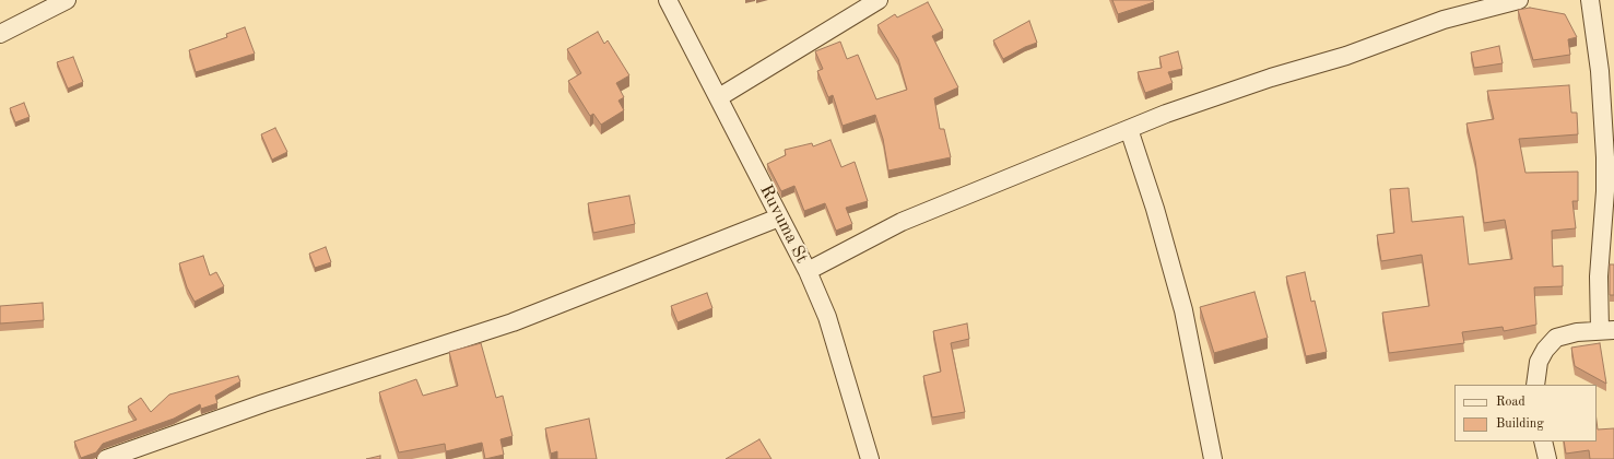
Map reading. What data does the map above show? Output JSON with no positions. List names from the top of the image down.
{
  "streets": {
    "street": ["Ruvuma St"]
  },
  "legend": ["Road", "Building"]
}
